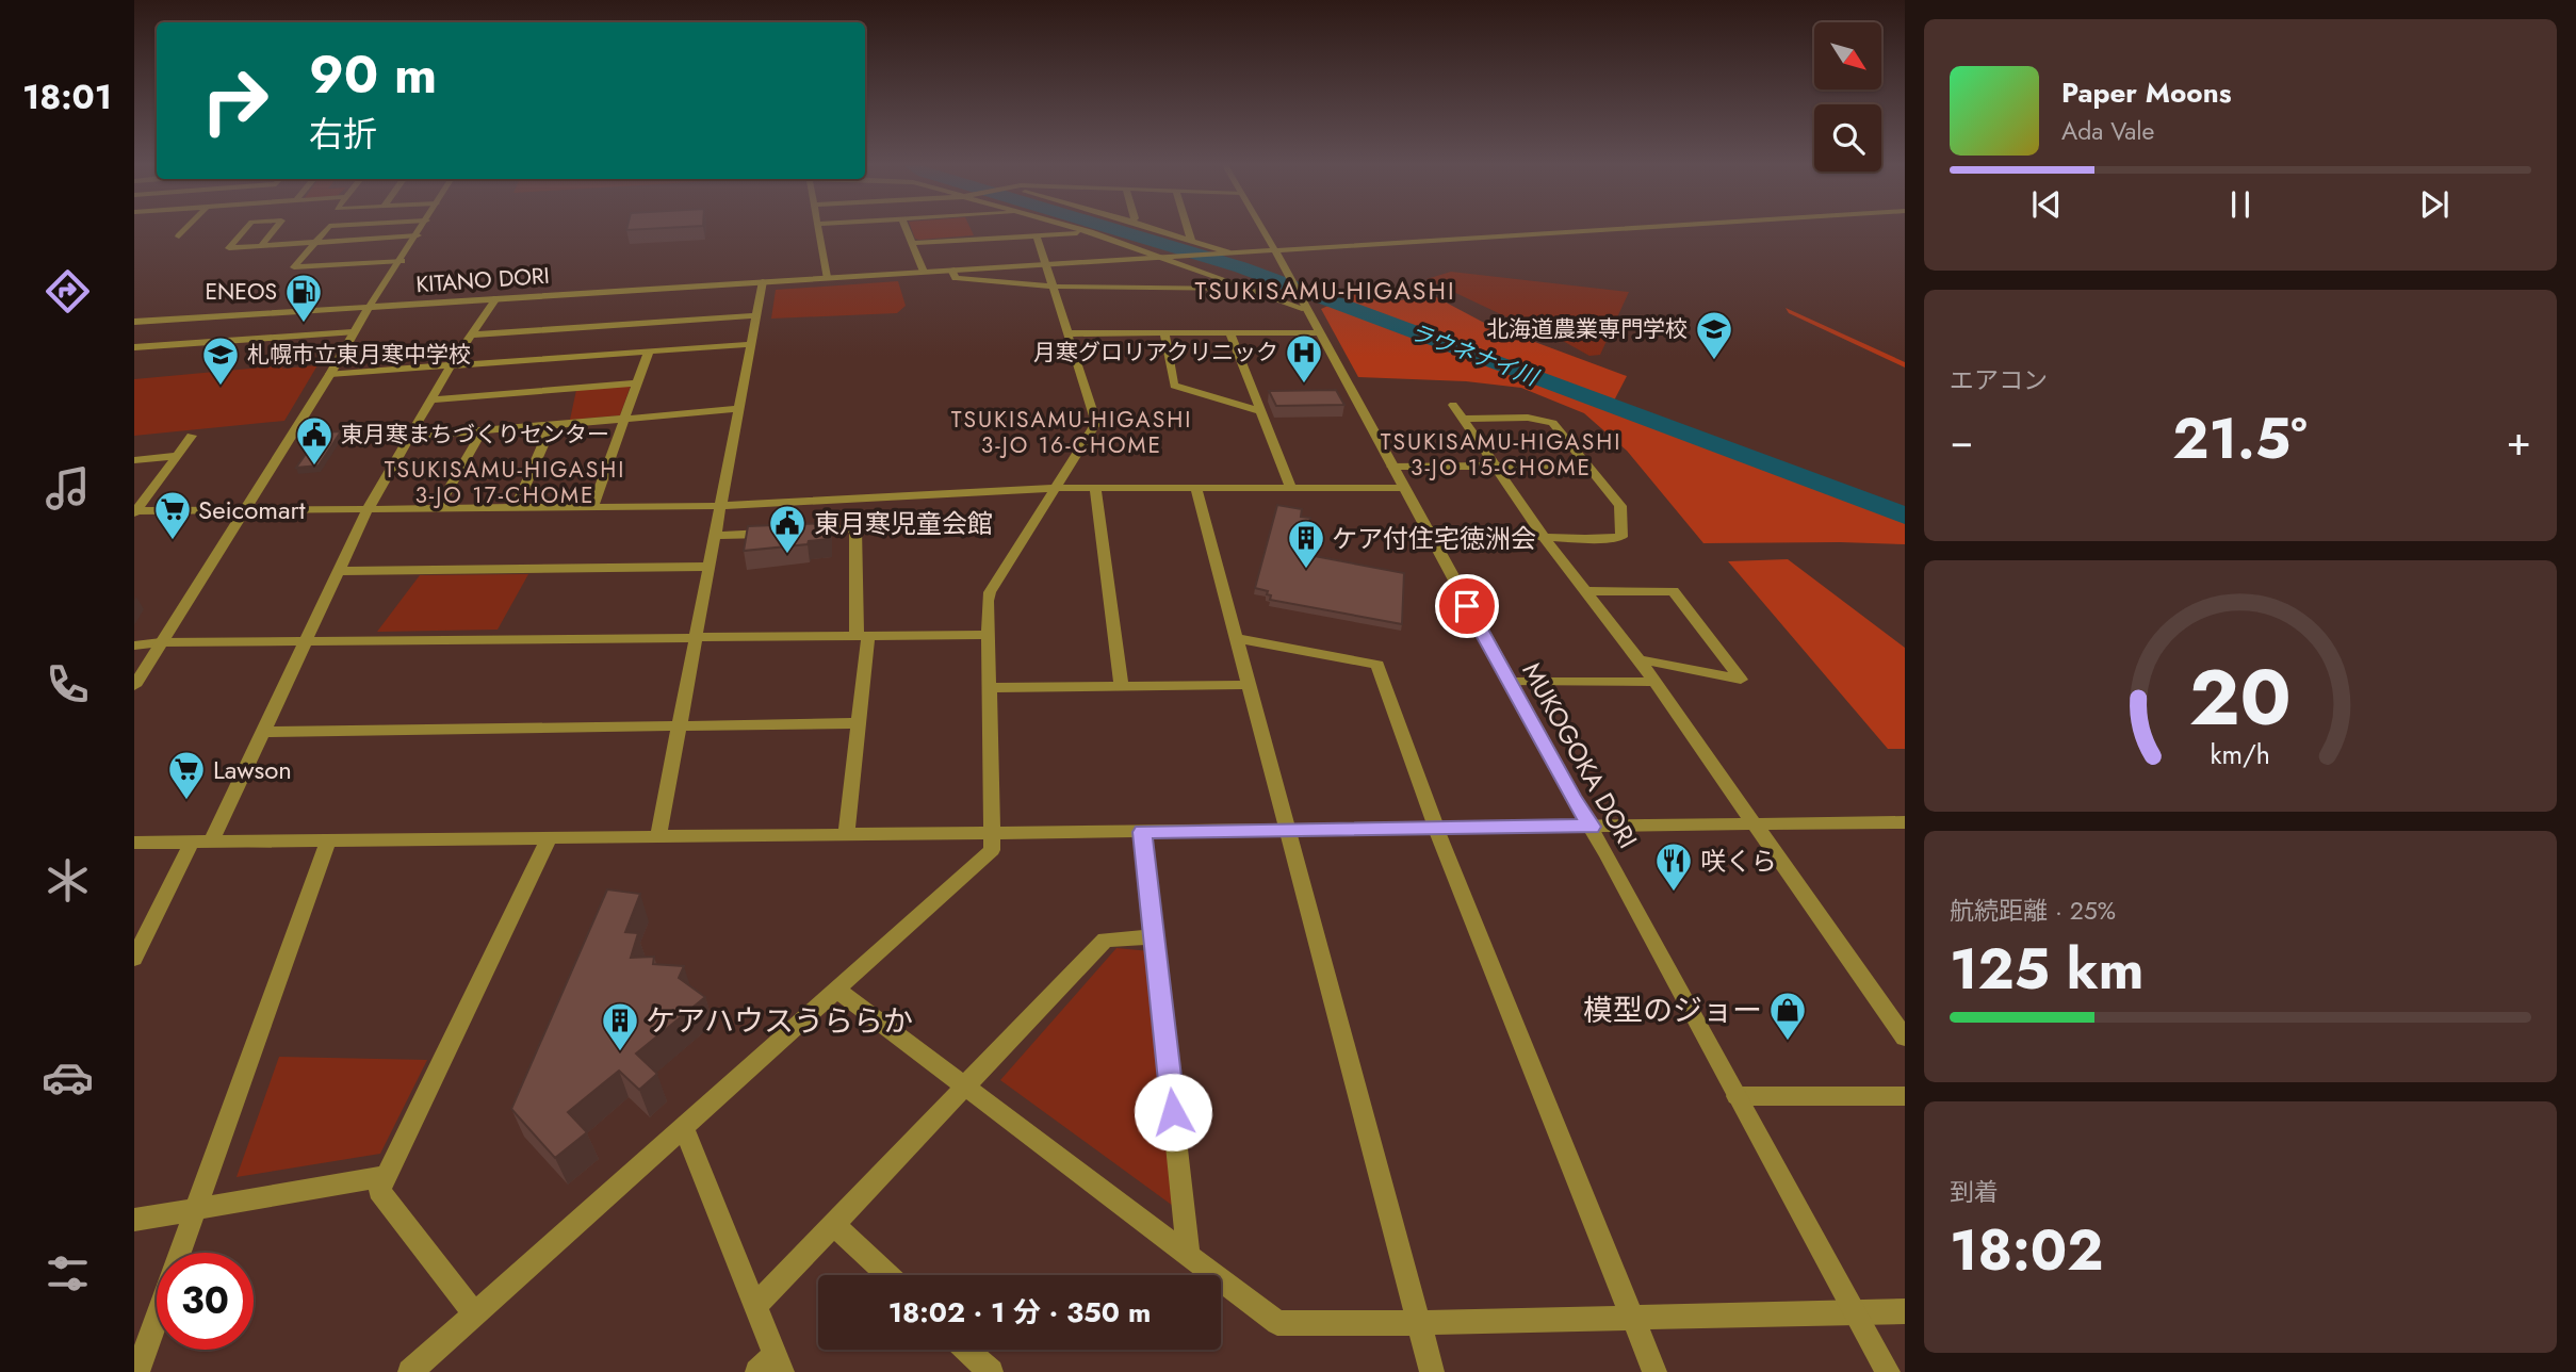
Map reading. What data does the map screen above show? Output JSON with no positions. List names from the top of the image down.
{
  "streets": {
    "street": ["KITANO DORI", "MUKOGOKA DORI"]
  },
  "crossings": [
    ["KITANO DORI", "MUKOGOKA DORI"]
  ],
  "districts": [
    "TSUKISAMU-HIGASHI",
    "TSUKISAMU-HIGASHI 3-JO 16-CHOME",
    "TSUKISAMU-HIGASHI 3-JO 15-CHOME",
    "TSUKISAMU-HIGASHI 3-JO 17-CHOME"
  ],
  "water": ["ラウネナイ川"],
  "places": {
    "fuel station": ["ENEOS"],
    "school or university": ["北海道農業専門学校", "札幌市立東月寒中学校"],
    "hospital": ["月寒グロリアクリニック"],
    "public building": ["東月寒まちづくりセンター", "東月寒児童会館"],
    "supermarket": ["Seicomart", "Lawson"],
    "building": ["ケア付住宅徳洲会", "ケアハウスうららか"],
    "restaurant": ["咲くら"],
    "shop": ["模型のジョー"]
  },
  "north": "bottom right",
  "page": {
    "tabs": "18:01",
    "turn": ["90 m", "右折"],
    "song": ["Paper Moons", "Ada Vale"],
    "tile": [
      "エアコン",
      ["航続距離 · 25%", "125 km"],
      ["到着", "18:02"]
    ],
    "heat": ["−", "21.5°", "+"],
    "limit": "30",
    "trip": "18:02 · 1 分 · 350 m",
    "gauge": ["20", "km/h"]
  }
}
